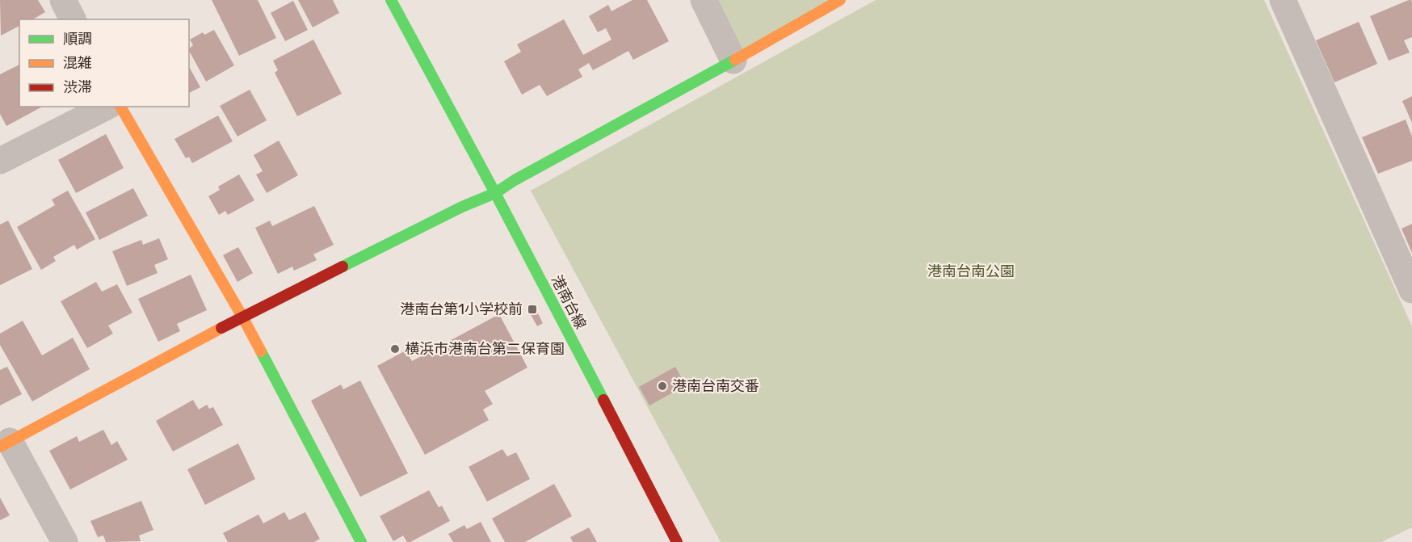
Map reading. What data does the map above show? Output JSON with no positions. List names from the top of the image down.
{
  "streets": {
    "street": ["港南台線"]
  },
  "parks": ["港南台南公園"],
  "places": {
    "transit": ["港南台第1小学校前"],
    "other": ["横浜市港南台第二保育園", "港南台南交番"]
  },
  "legend": ["順調", "混雑", "渋滞"]
}
